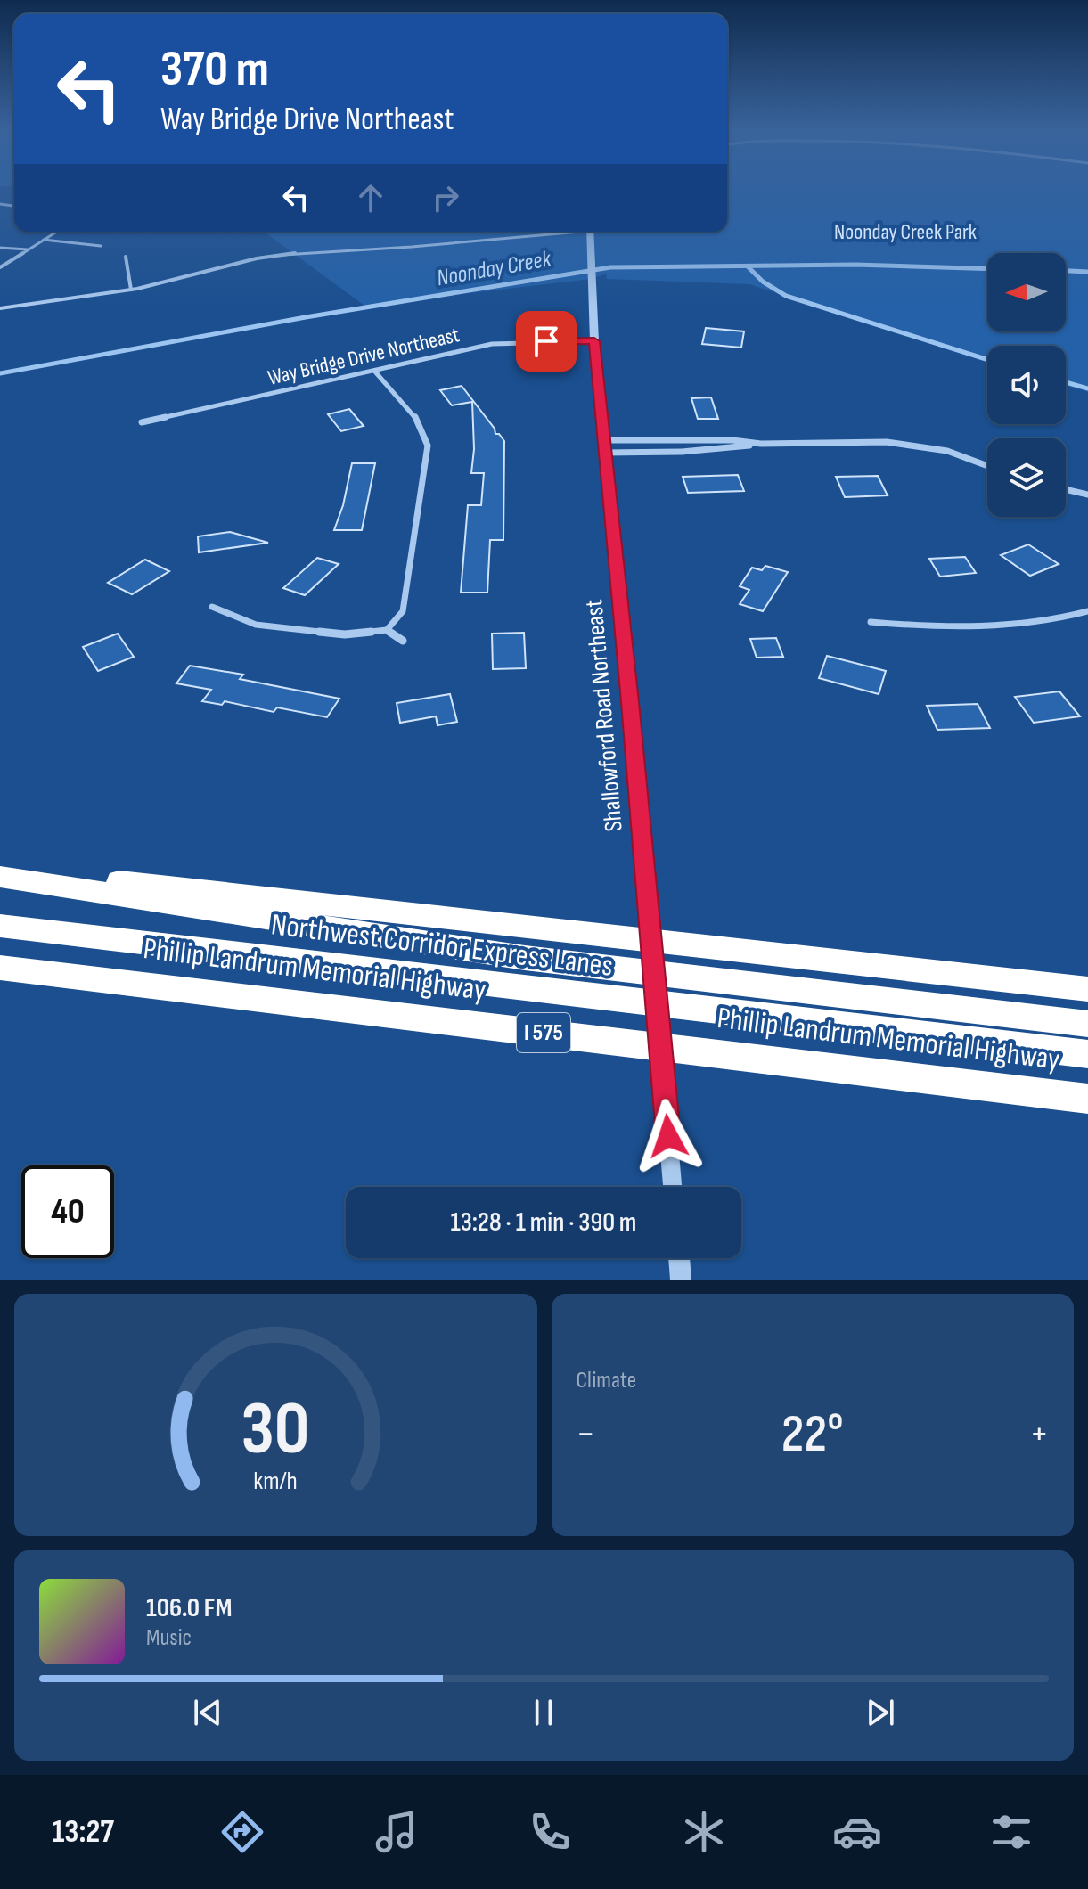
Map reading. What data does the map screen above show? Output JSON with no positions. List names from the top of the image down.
{
  "streets": {
    "highway": ["Northwest Corridor Express Lanes", "Phillip Landrum Memorial Highway", "I 575"],
    "street": ["Way Bridge Drive Northeast", "Shallowford Road Northeast"]
  },
  "crossings": [
    ["Way Bridge Drive Northeast", "Shallowford Road Northeast"]
  ],
  "water": ["Noonday Creek"],
  "parks": ["Noonday Creek Park"],
  "north": "left",
  "page": {
    "turn": ["370 m", "Way Bridge Drive Northeast"],
    "limit": "40",
    "trip": "13:28 · 1 min · 390 m",
    "tile": "Climate",
    "heat": ["−", "22°", "+"],
    "song": ["106.0 FM", "Music"],
    "tabs": "13:27",
    "gauge": ["30", "km/h"]
  }
}
